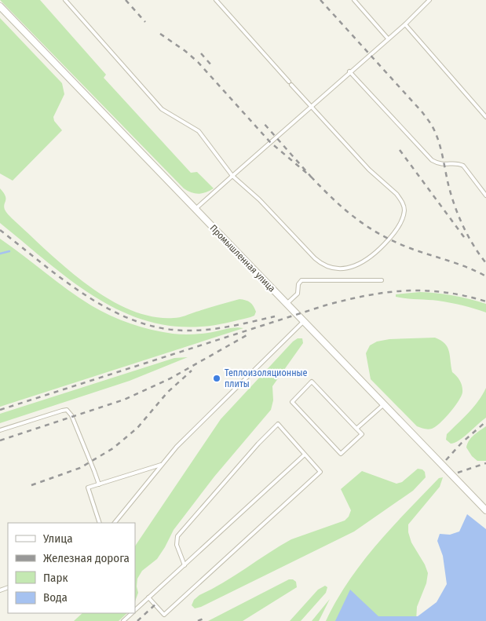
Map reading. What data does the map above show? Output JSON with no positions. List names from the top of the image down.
{
  "streets": {
    "street": ["Промышленная улица"]
  },
  "places": ["Теплоизоляционные плиты"],
  "legend": [
    "Улица",
    "Железная дорога",
    "Парк",
    "Вода"
  ]
}
